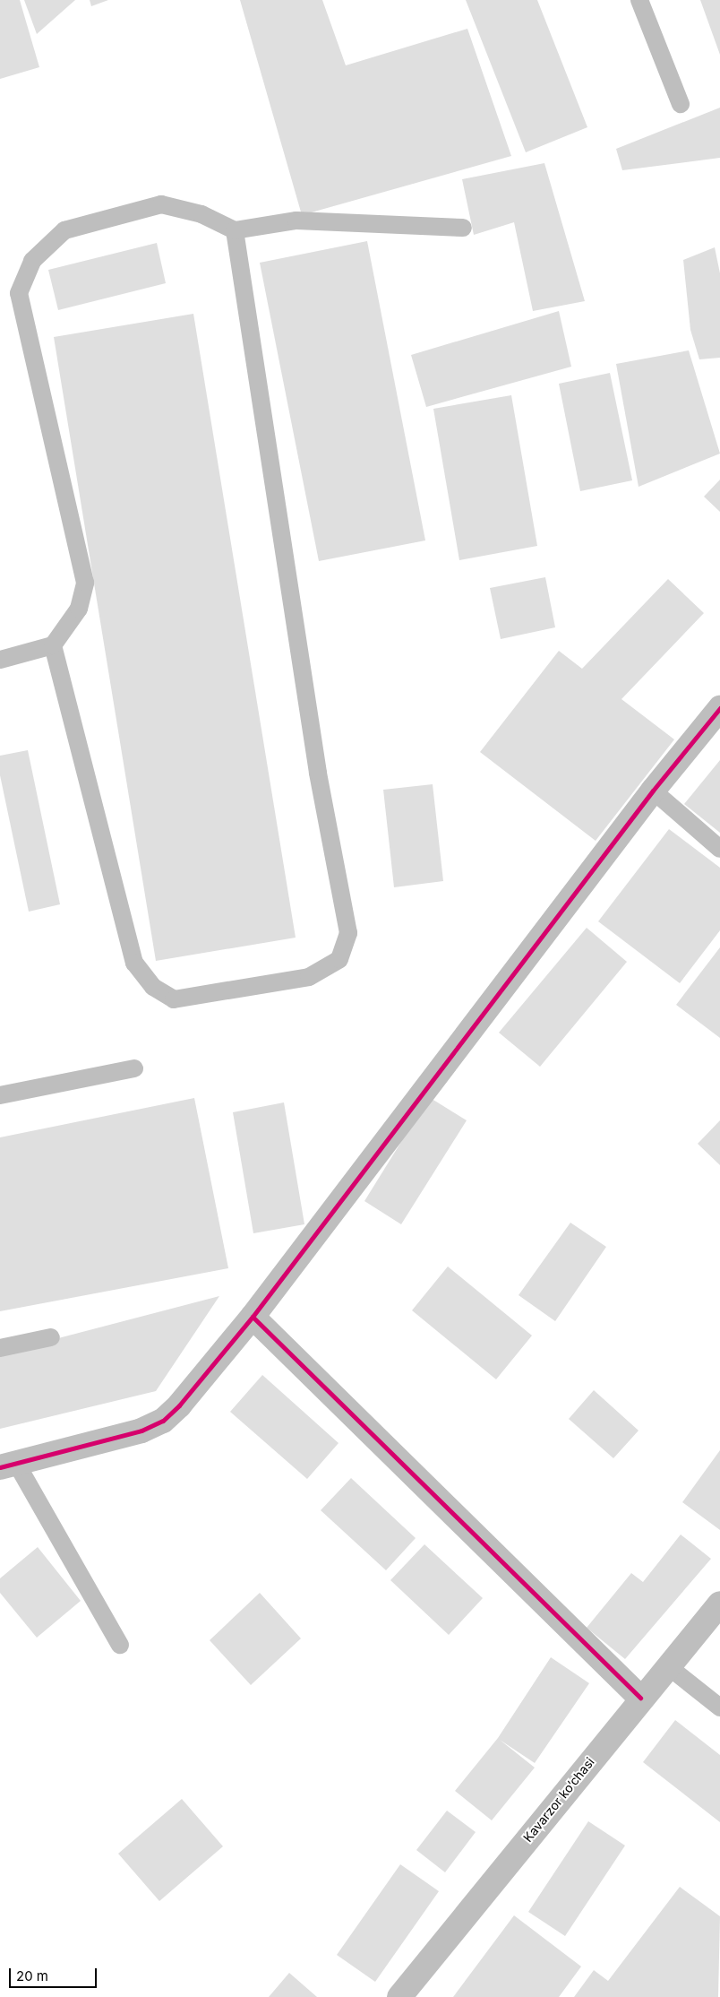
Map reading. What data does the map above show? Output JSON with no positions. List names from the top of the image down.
{
  "streets": {
    "street": ["Kavarzor ko’chasi"]
  },
  "scale_bar": "20 m"
}
